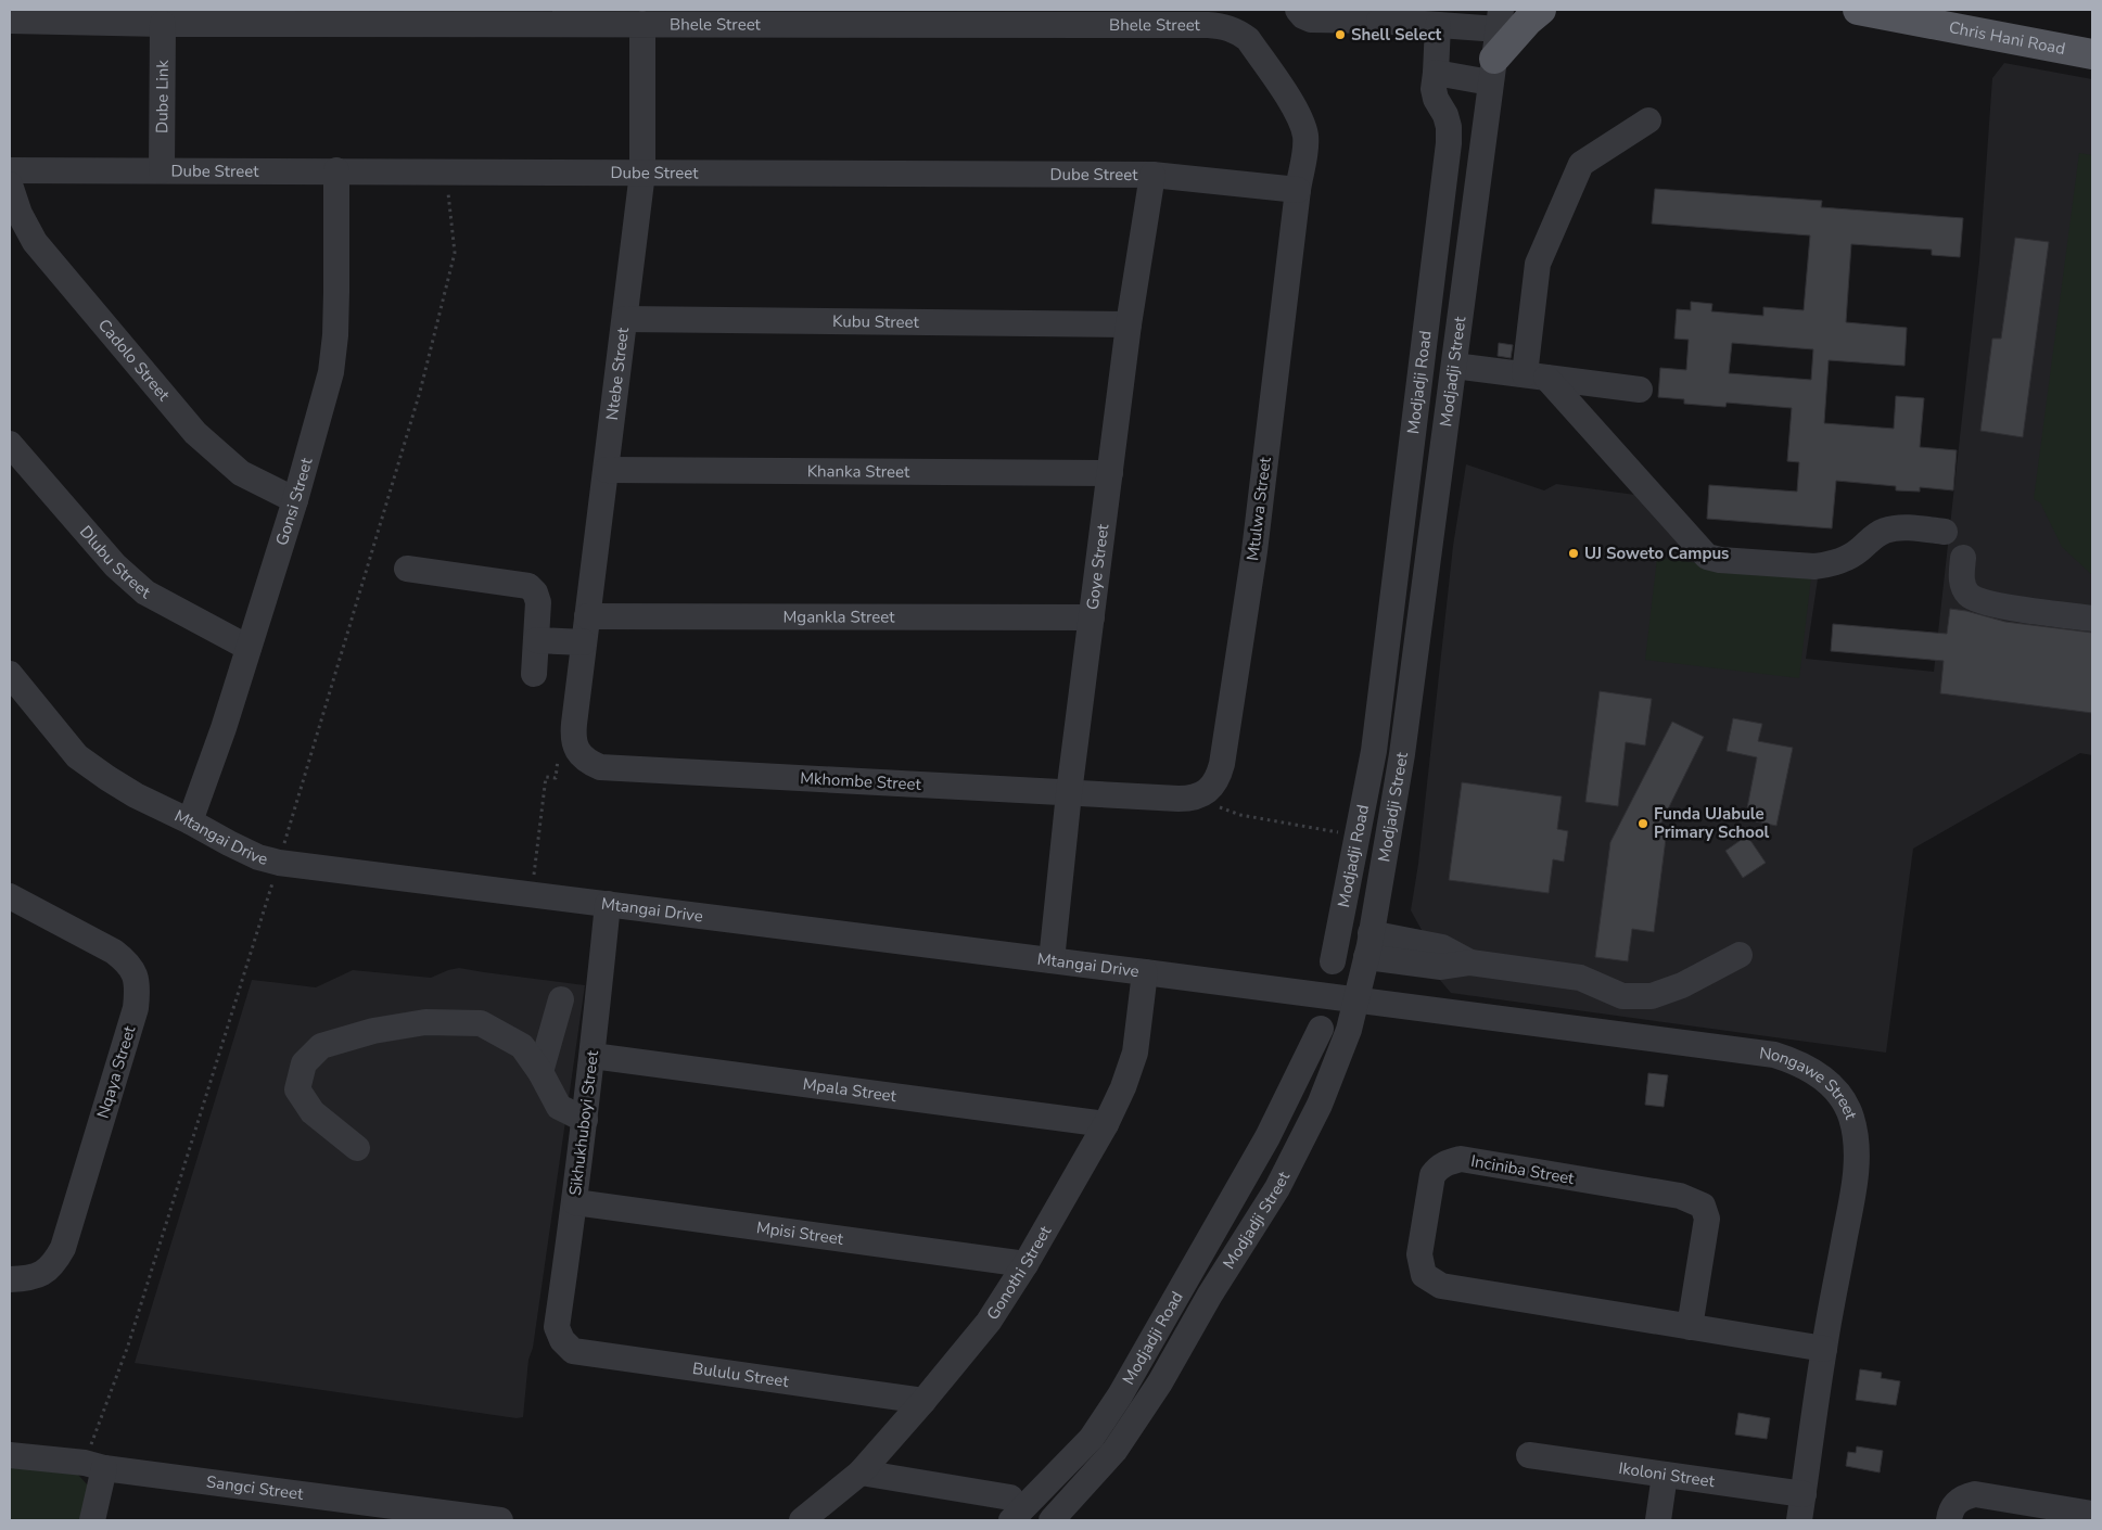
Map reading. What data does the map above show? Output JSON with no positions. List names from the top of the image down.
{
  "streets": {
    "main road": ["Chris Hani Road"],
    "street": [
      "Bhele Street",
      "Dube Link",
      "Dube Street",
      "Kubu Street",
      "Cadolo Street",
      "Modjadji Street",
      "Ntebe Street",
      "Modjadji Road",
      "Khanka Street",
      "Gonsi Street",
      "Mtulwa Street",
      "Dlubu Street",
      "Goye Street",
      "Mgankla Street",
      "Mkhombe Street",
      "Mtangai Drive",
      "Nqaya Street",
      "Nongawe Street",
      "Mpala Street",
      "Sikhukhuboyi Street",
      "Inciniba Street",
      "Mpisi Street",
      "Gonothi Street",
      "Bululu Street",
      "Ikoloni Street",
      "Sangci Street"
    ]
  },
  "crossings": [
    ["Bhele Street", "Dube Link"],
    ["Bhele Street", "Dube Street"],
    ["Bhele Street", "Ntebe Street"],
    ["Bhele Street", "Mtulwa Street"],
    ["Dube Link", "Dube Street"],
    ["Dube Street", "Ntebe Street"],
    ["Dube Street", "Gonsi Street"],
    ["Dube Street", "Mtulwa Street"],
    ["Dube Street", "Goye Street"],
    ["Kubu Street", "Ntebe Street"],
    ["Kubu Street", "Goye Street"],
    ["Cadolo Street", "Gonsi Street"],
    ["Modjadji Street", "Mtangai Drive"],
    ["Modjadji Street", "Nongawe Street"],
    ["Ntebe Street", "Khanka Street"],
    ["Ntebe Street", "Mgankla Street"],
    ["Ntebe Street", "Mkhombe Street"],
    ["Khanka Street", "Goye Street"],
    ["Gonsi Street", "Dlubu Street"],
    ["Gonsi Street", "Mtangai Drive"],
    ["Mtulwa Street", "Mkhombe Street"],
    ["Goye Street", "Mgankla Street"],
    ["Goye Street", "Mkhombe Street"],
    ["Goye Street", "Mtangai Drive"],
    ["Mtangai Drive", "Nongawe Street"],
    ["Mtangai Drive", "Sikhukhuboyi Street"],
    ["Mtangai Drive", "Gonothi Street"],
    ["Nongawe Street", "Inciniba Street"],
    ["Nongawe Street", "Ikoloni Street"],
    ["Mpala Street", "Sikhukhuboyi Street"],
    ["Mpala Street", "Gonothi Street"],
    ["Sikhukhuboyi Street", "Mpisi Street"],
    ["Sikhukhuboyi Street", "Bululu Street"],
    ["Mpisi Street", "Gonothi Street"],
    ["Gonothi Street", "Bululu Street"]
  ],
  "places": ["Shell Select", "UJ Soweto Campus", "Funda UJabule Primary School"]
}
